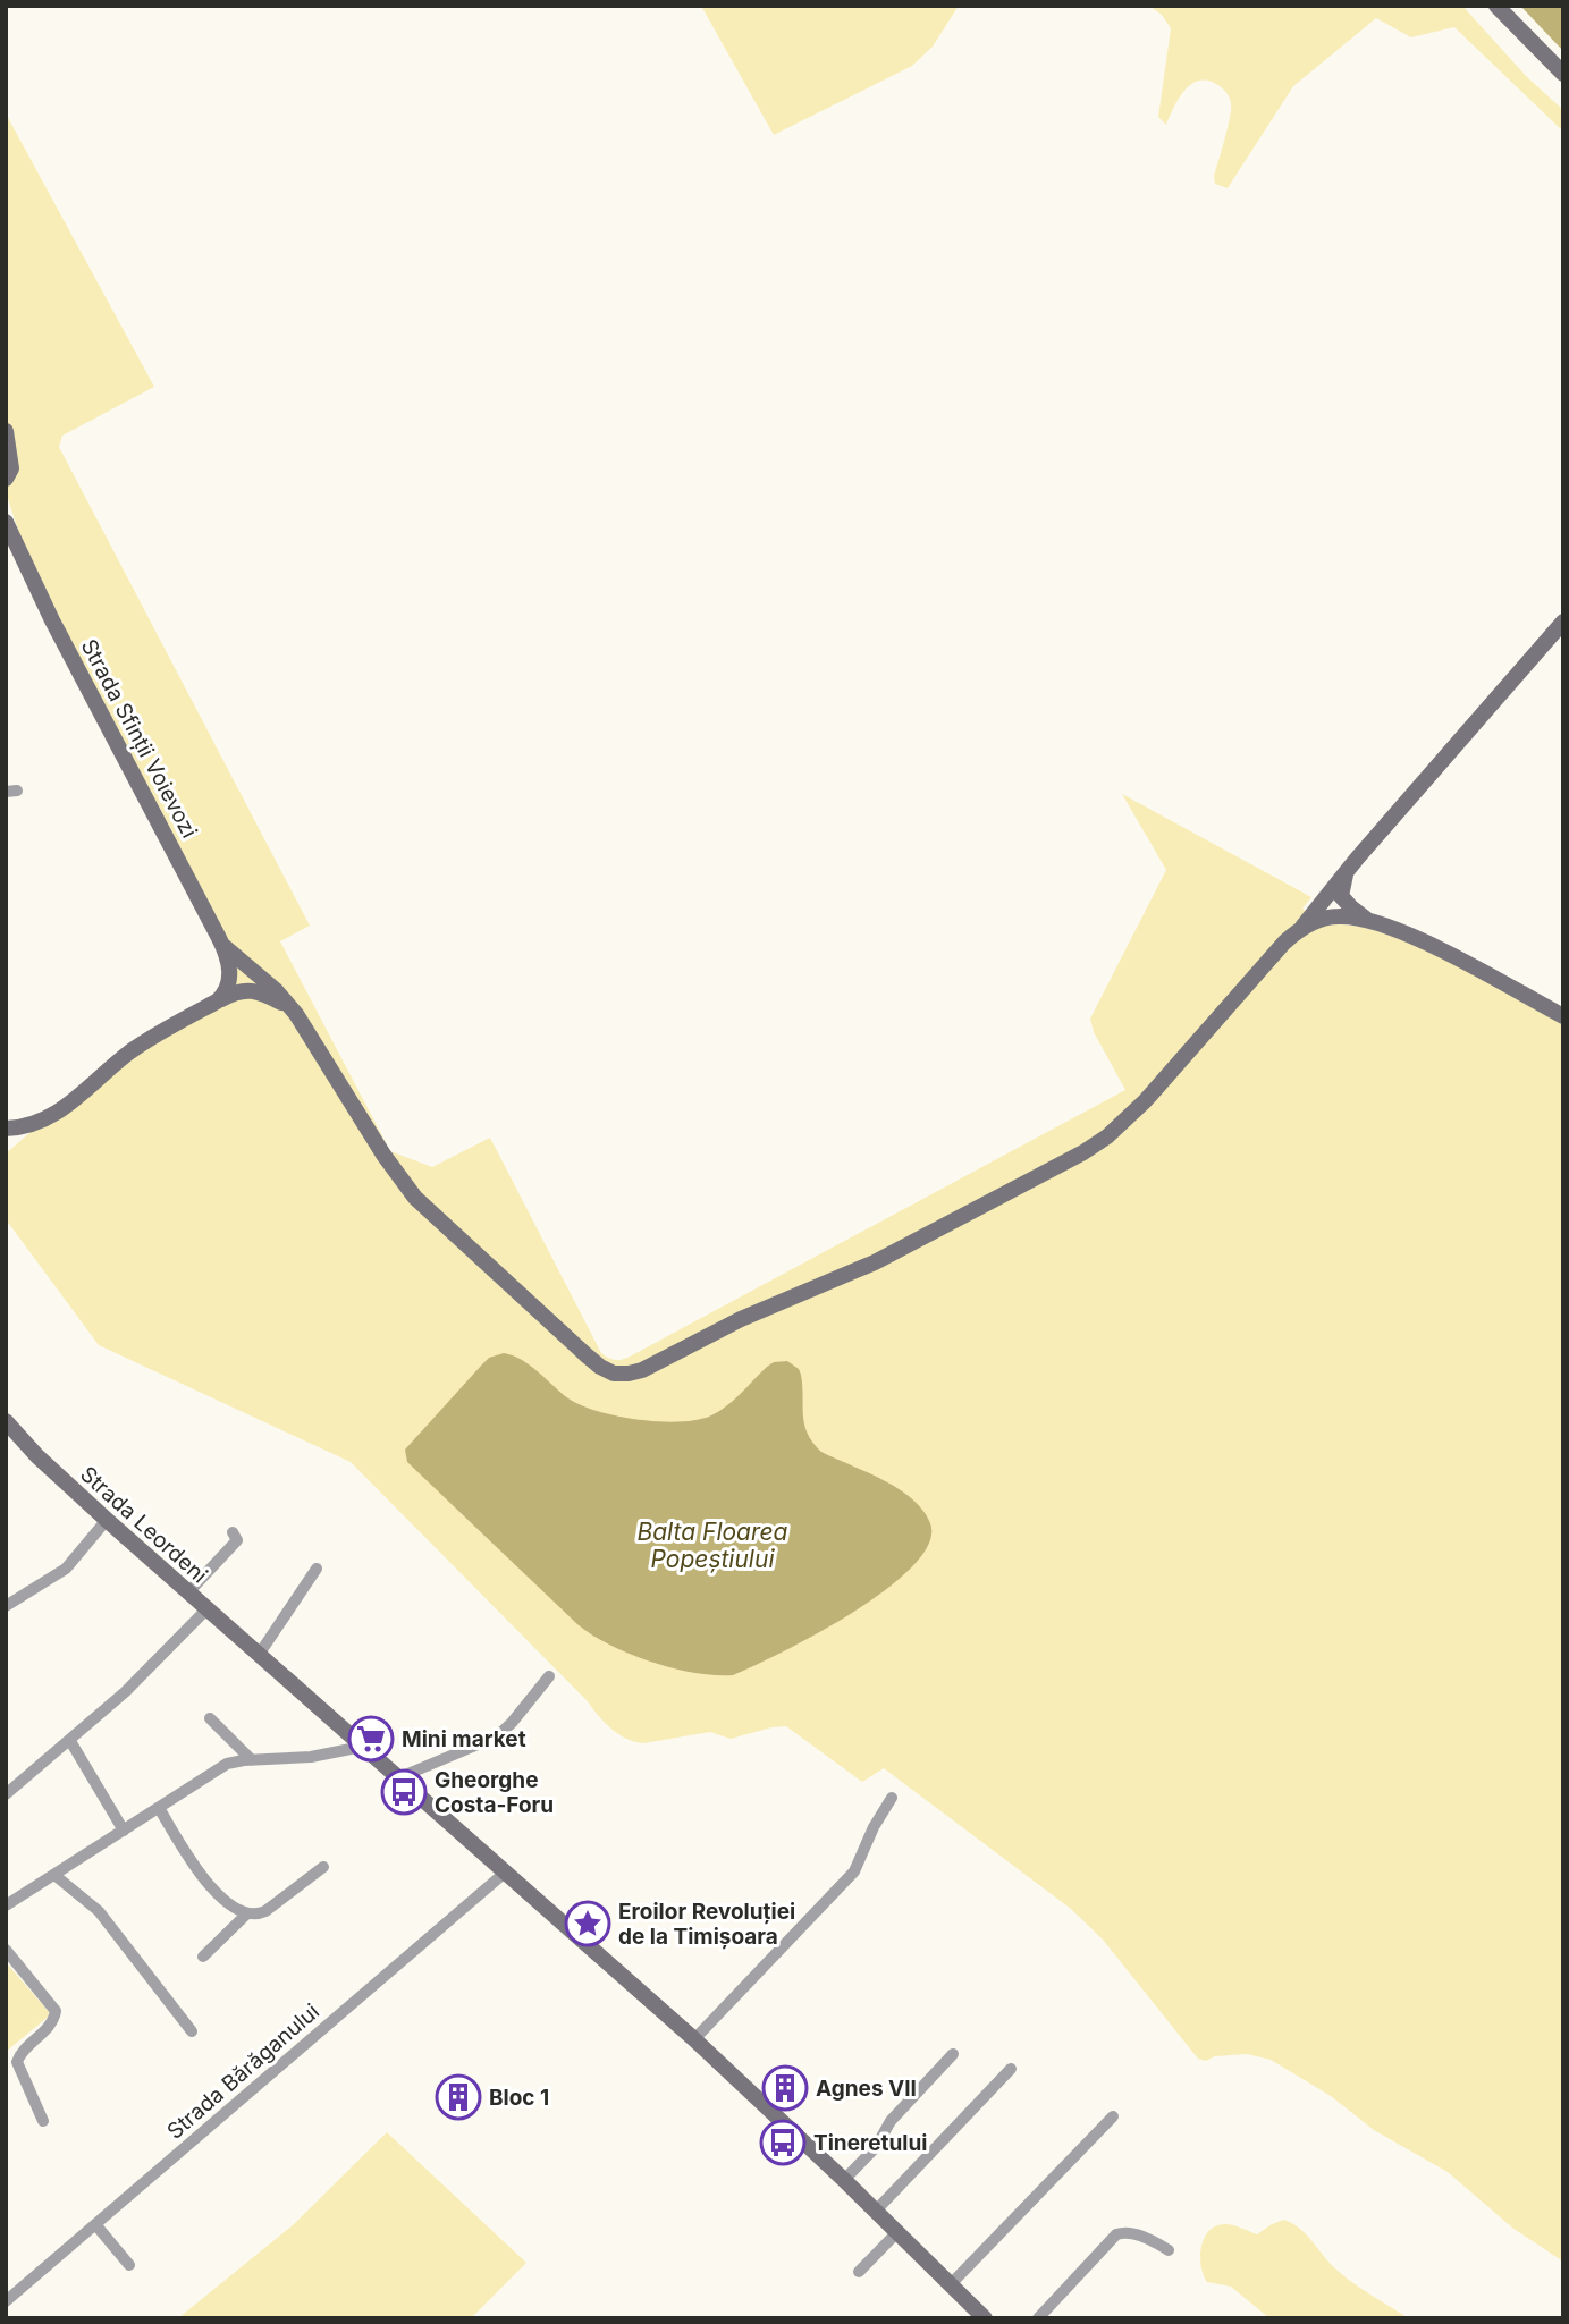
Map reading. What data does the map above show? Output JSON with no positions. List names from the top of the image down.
{
  "streets": {
    "street": ["Strada Sfinții Voievozi", "Strada Leordeni", "Strada Bărăganului"]
  },
  "crossings": [
    ["Strada Leordeni", "Strada Bărăganului"]
  ],
  "water": ["Balta Floarea Popeștiului"],
  "places": {
    "supermarket": ["Mini market"],
    "bus stop": ["Gheorghe Costa-Foru", "Tineretului"],
    "place": ["Eroilor Revoluției de la Timișoara"],
    "building": ["Agnes VII", "Bloc 1"]
  }
}
